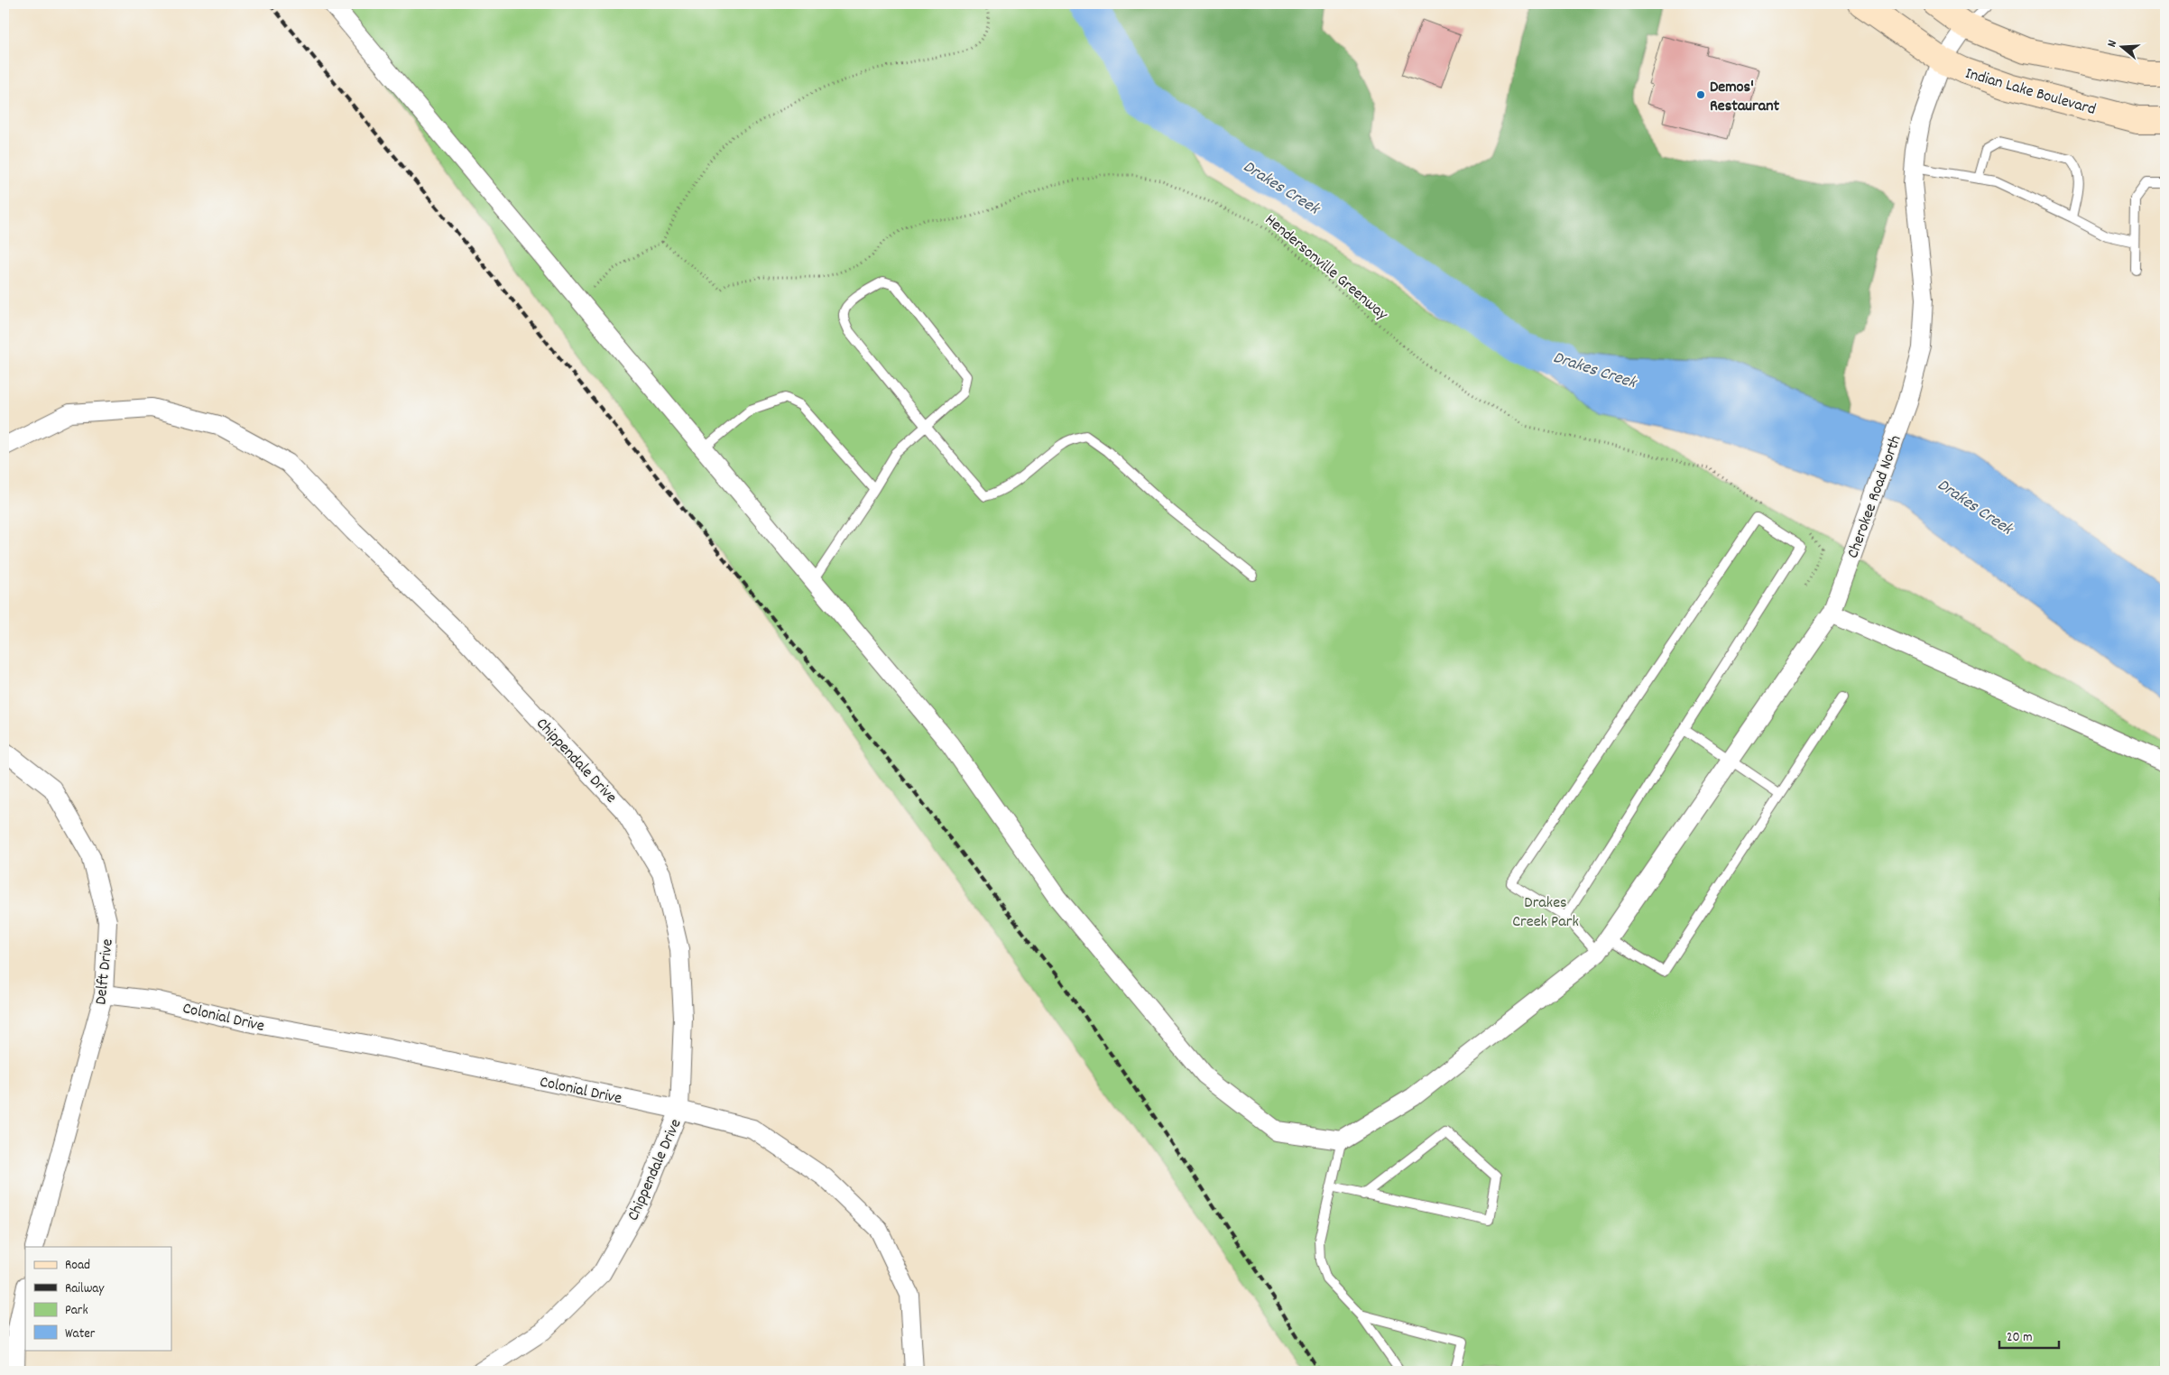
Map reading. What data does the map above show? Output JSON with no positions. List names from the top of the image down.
{
  "streets": {
    "main road": ["Indian Lake Boulevard"],
    "street": [
      "Cherokee Road North",
      "Chippendale Drive",
      "Delft Drive",
      "Colonial Drive"
    ],
    "path": ["Hendersonville Greenway"]
  },
  "crossings": [
    ["Indian Lake Boulevard", "Cherokee Road North"],
    ["Chippendale Drive", "Colonial Drive"],
    ["Delft Drive", "Colonial Drive"]
  ],
  "water": ["Drakes Creek"],
  "parks": ["Drakes Creek Park"],
  "places": ["Demos' Restaurant"],
  "legend": [
    "Road",
    "Railway",
    "Park",
    "Water"
  ],
  "scale_bar": "20 m",
  "north": "left"
}
